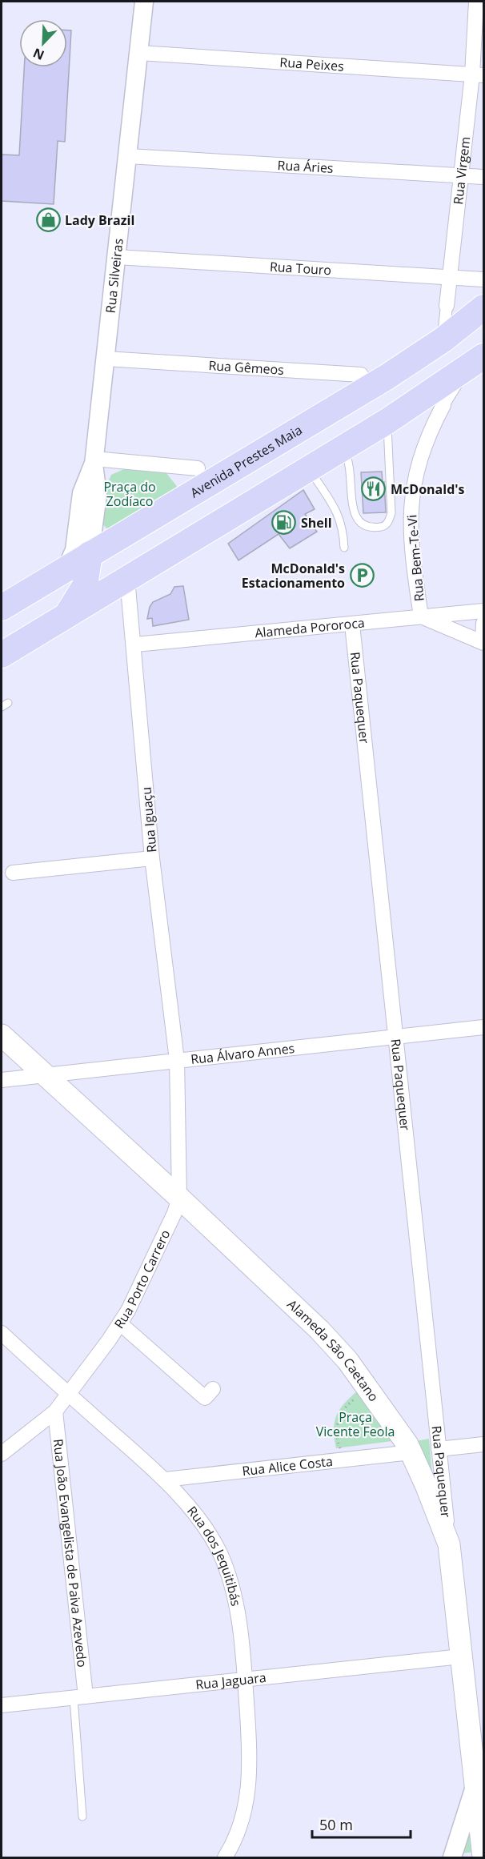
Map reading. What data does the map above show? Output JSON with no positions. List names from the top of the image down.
{
  "streets": {
    "highway": ["Avenida Prestes Maia"],
    "main road": ["Alameda São Caetano"],
    "street": [
      "Rua Peixes",
      "Rua Áries",
      "Rua Virgem",
      "Rua Touro",
      "Rua Silveiras",
      "Rua Gêmeos",
      "Rua Bem-Te-Vi",
      "Alameda Pororoca",
      "Rua Paquequer",
      "Rua Iguaçu",
      "Rua Álvaro Annes",
      "Rua Porto Carrero",
      "Rua Alice Costa",
      "Rua João Evangelista de Paiva Azevedo",
      "Rua dos Jequitibás",
      "Rua Jaguara"
    ]
  },
  "crossings": [
    ["Rua Peixes", "Rua Virgem"],
    ["Rua Peixes", "Rua Silveiras"],
    ["Rua Áries", "Rua Virgem"],
    ["Rua Áries", "Rua Silveiras"],
    ["Rua Virgem", "Rua Touro"],
    ["Rua Virgem", "Avenida Prestes Maia"],
    ["Rua Touro", "Rua Silveiras"],
    ["Rua Silveiras", "Rua Gêmeos"],
    ["Rua Silveiras", "Avenida Prestes Maia"],
    ["Rua Gêmeos", "Avenida Prestes Maia"],
    ["Rua Bem-Te-Vi", "Alameda Pororoca"],
    ["Alameda Pororoca", "Rua Paquequer"],
    ["Alameda Pororoca", "Rua Iguaçu"],
    ["Rua Paquequer", "Rua Álvaro Annes"],
    ["Rua Paquequer", "Alameda São Caetano"],
    ["Rua Iguaçu", "Rua Álvaro Annes"],
    ["Rua Iguaçu", "Rua Porto Carrero"],
    ["Rua Álvaro Annes", "Rua Porto Carrero"],
    ["Rua Álvaro Annes", "Alameda São Caetano"],
    ["Rua Porto Carrero", "Alameda São Caetano"],
    ["Rua Porto Carrero", "Rua João Evangelista de Paiva Azevedo"],
    ["Rua Porto Carrero", "Rua dos Jequitibás"],
    ["Alameda São Caetano", "Rua Alice Costa"],
    ["Alameda São Caetano", "Rua Jaguara"],
    ["Rua Alice Costa", "Rua dos Jequitibás"],
    ["Rua João Evangelista de Paiva Azevedo", "Rua Jaguara"],
    ["Rua dos Jequitibás", "Rua Jaguara"]
  ],
  "parks": ["Praça do Zodíaco", "Praça Vicente Feola"],
  "places": {
    "shop": ["Lady Brazil"],
    "restaurant": ["McDonald's"],
    "fuel station": ["Shell"],
    "parking": ["McDonald's Estacionamento"]
  },
  "scale_bar": "50 m",
  "north": "bottom left"
}
